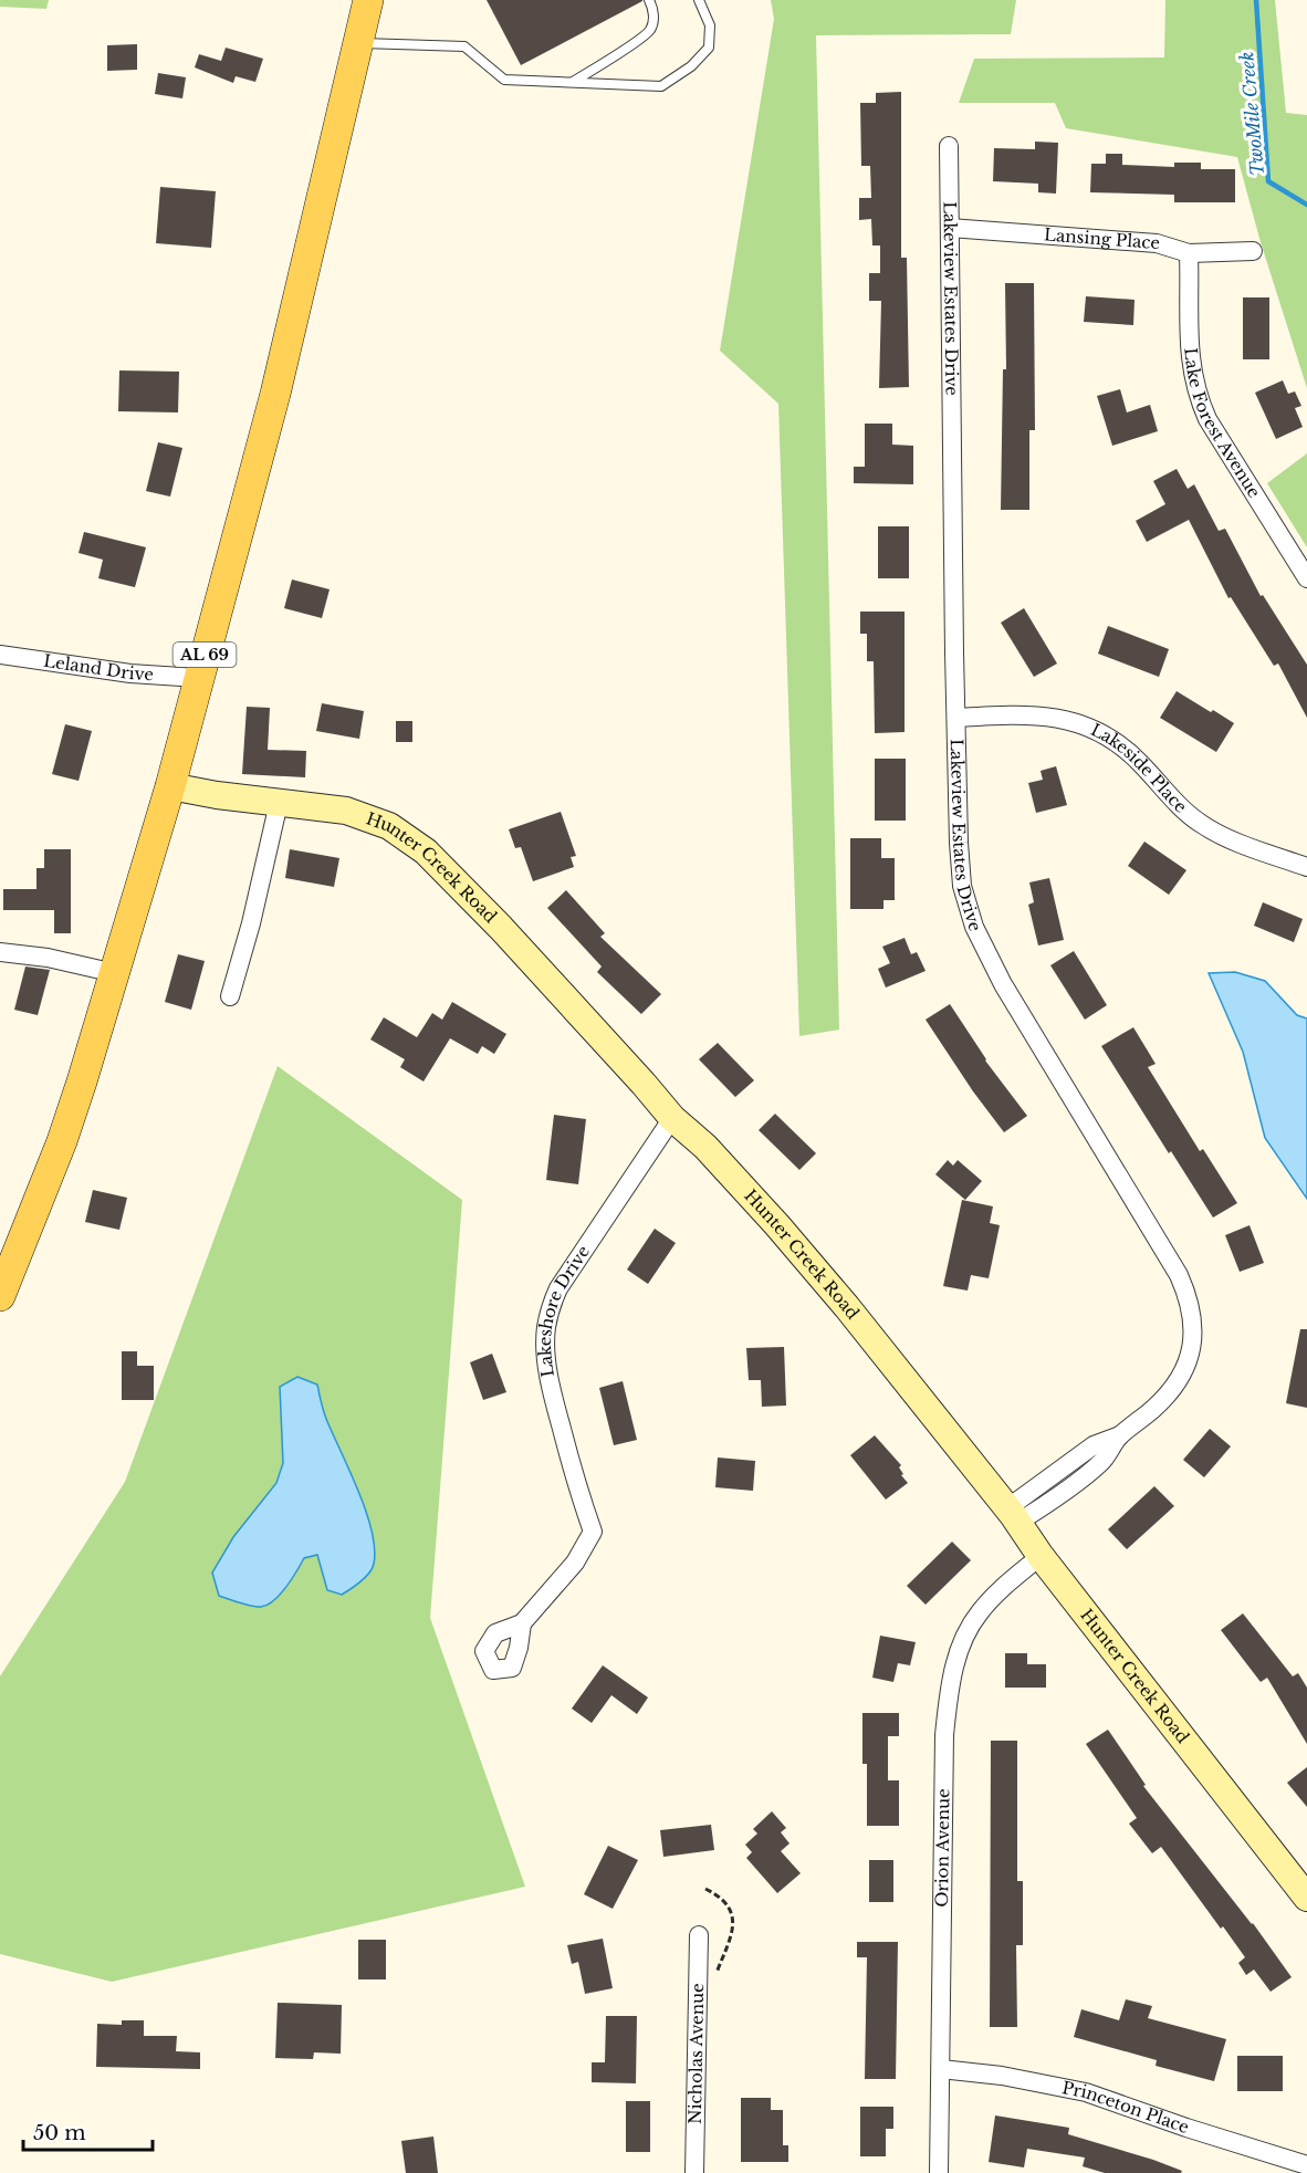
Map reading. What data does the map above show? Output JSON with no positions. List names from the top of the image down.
{
  "streets": {
    "main road": ["AL 69", "Hunter Creek Road"],
    "street": [
      "Lansing Place",
      "Lakeview Estates Drive",
      "Lake Forest Avenue",
      "Leland Drive",
      "Lakeside Place",
      "Lakeshore Drive",
      "Orion Avenue",
      "Nicholas Avenue",
      "Princeton Place"
    ]
  },
  "crossings": [
    ["Lansing Place", "Lakeview Estates Drive"],
    ["Lansing Place", "Lake Forest Avenue"],
    ["Lakeview Estates Drive", "Lakeside Place"],
    ["Lakeview Estates Drive", "Hunter Creek Road"],
    ["AL 69", "Leland Drive"],
    ["AL 69", "Hunter Creek Road"],
    ["Hunter Creek Road", "Lakeshore Drive"],
    ["Hunter Creek Road", "Orion Avenue"],
    ["Orion Avenue", "Princeton Place"]
  ],
  "water": ["TwoMile Creek"],
  "scale_bar": "50 m"
}
